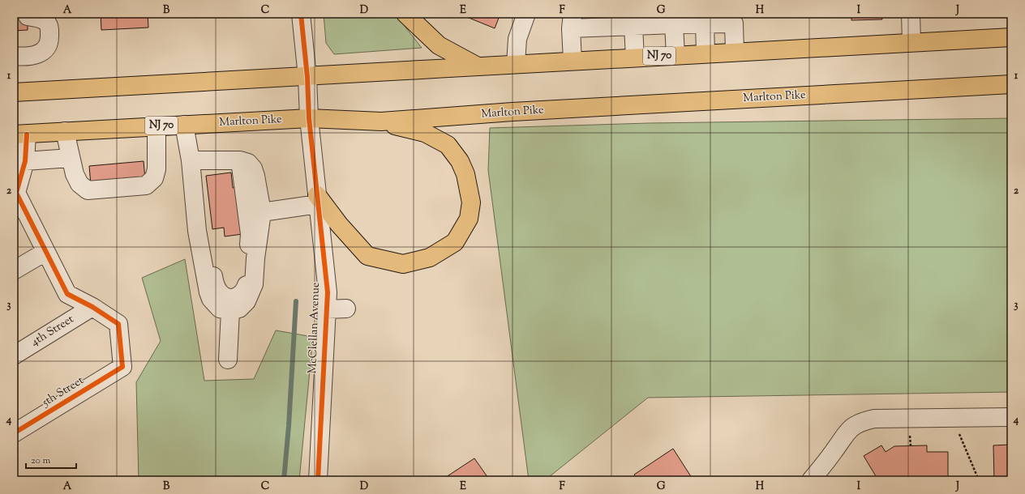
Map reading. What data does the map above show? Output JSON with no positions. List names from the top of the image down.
{
  "streets": {
    "highway": ["NJ 70", "Marlton Pike"],
    "street": ["McClellan Avenue", "4th Street", "5th Street"]
  },
  "crossings": [
    ["NJ 70", "McClellan Avenue"],
    ["Marlton Pike", "McClellan Avenue"],
    ["4th Street", "5th Street"]
  ],
  "scale_bar": "20 m",
  "grid": {
    "columns": [
      "A",
      "B",
      "C",
      "D",
      "E",
      "F",
      "G",
      "H",
      "I",
      "J"
    ],
    "rows": [
      "1",
      "2",
      "3",
      "4"
    ]
  }
}
